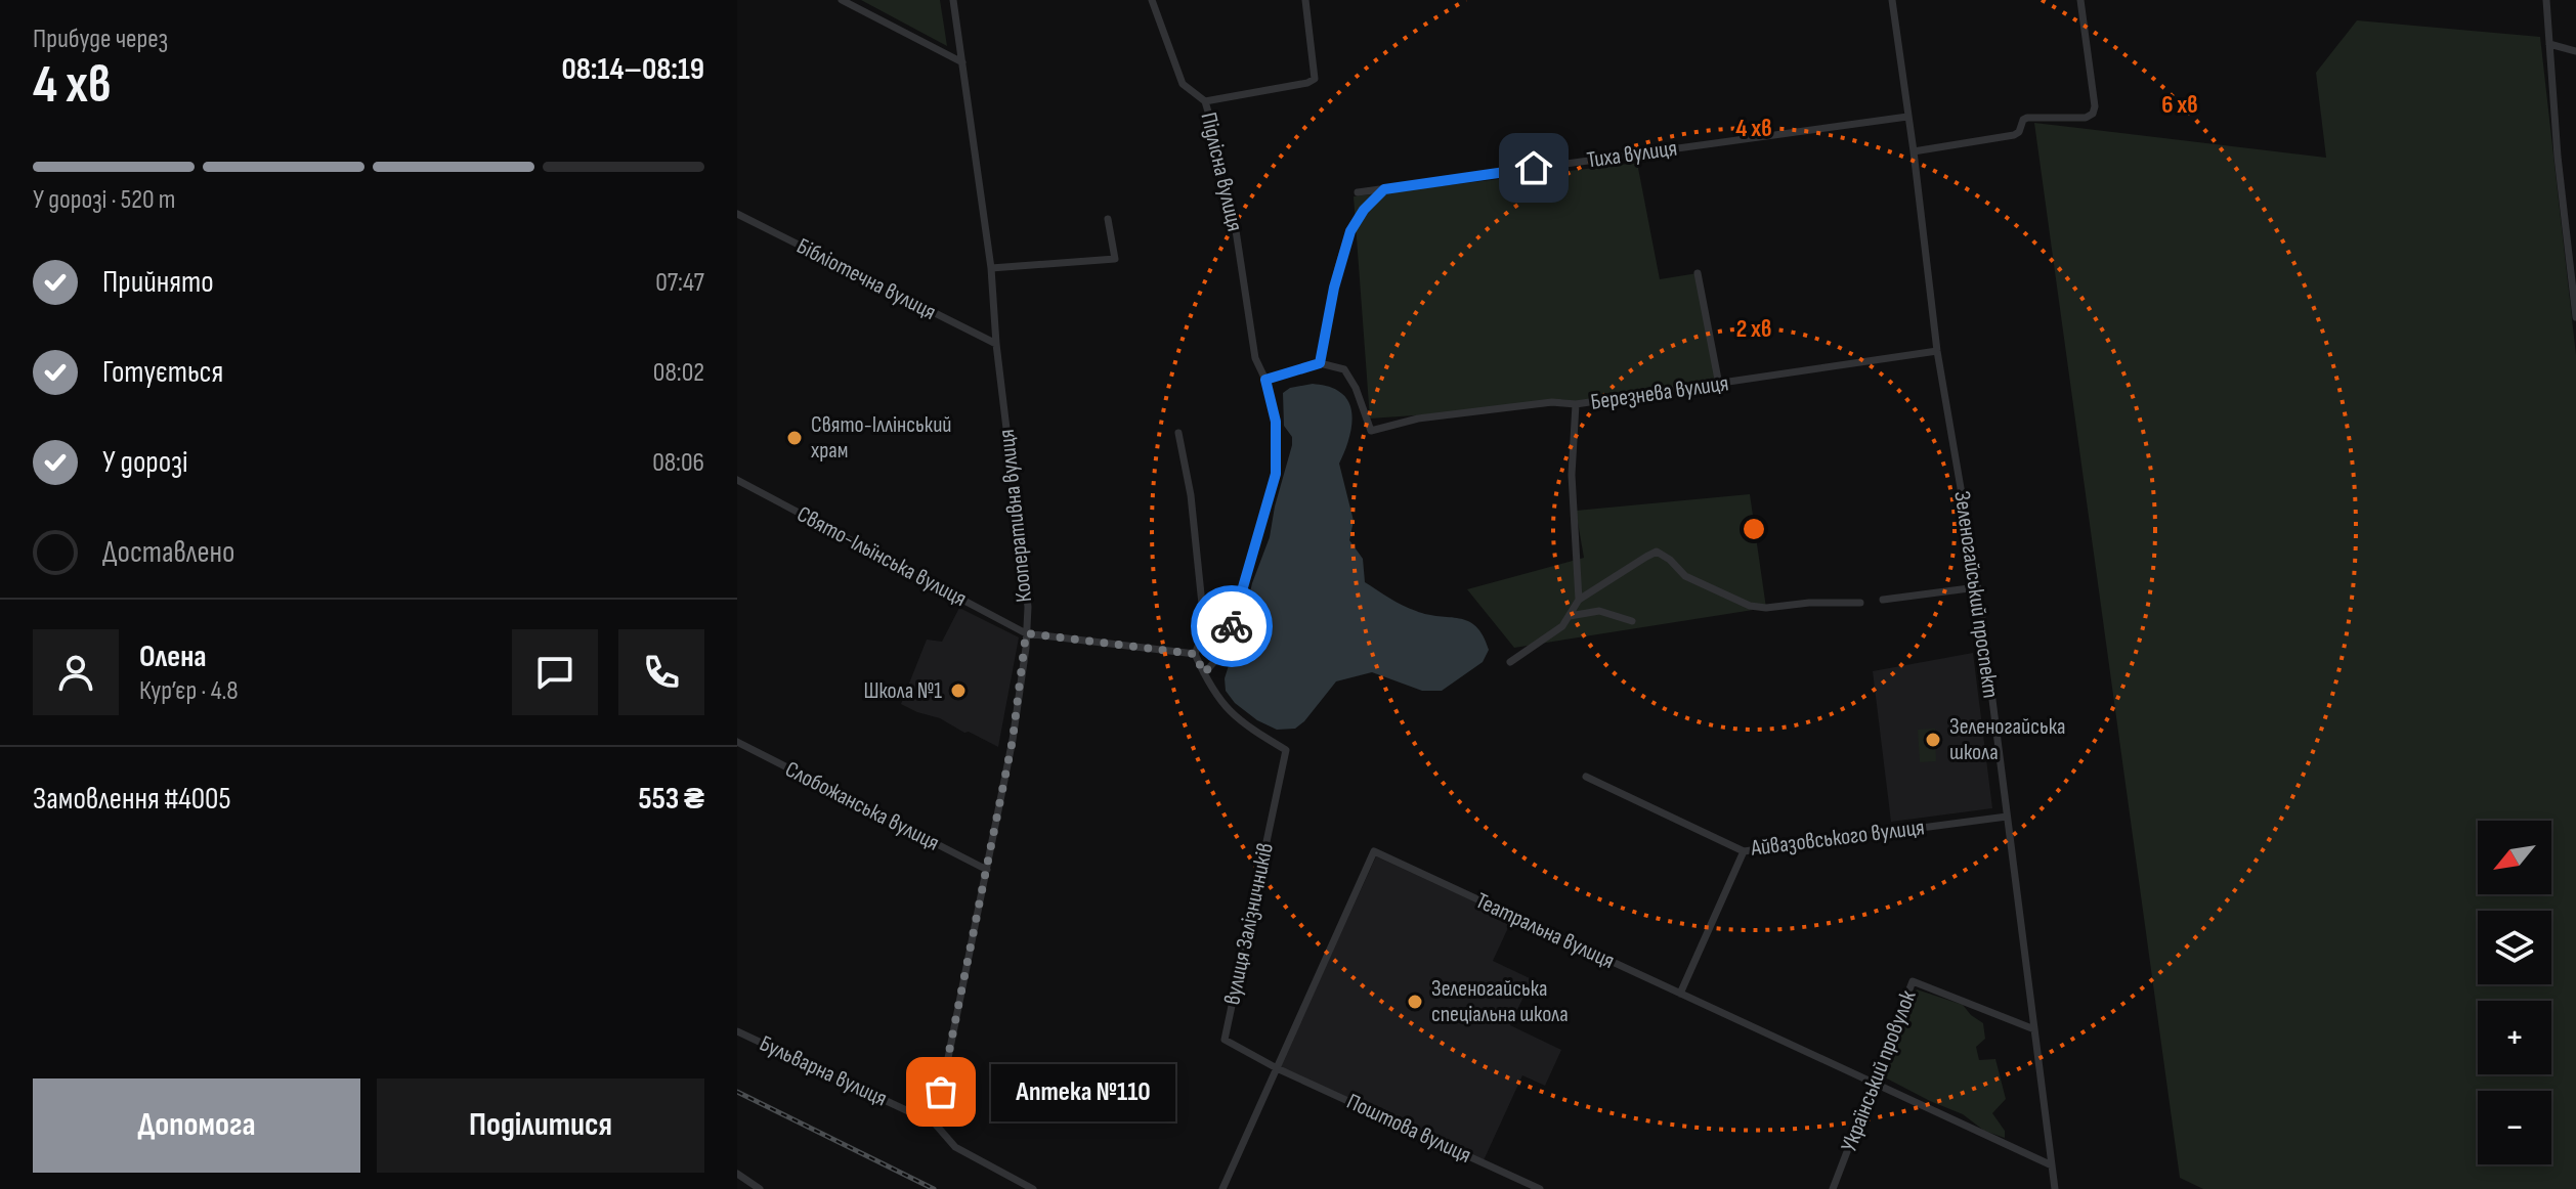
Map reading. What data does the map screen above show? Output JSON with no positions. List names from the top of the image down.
{
  "streets": {
    "street": [
      "Тиха вулиця",
      "Підлісна вулиця",
      "Бібліотечна вулиця",
      "Березнева вулиця",
      "Кооперативна вулиця",
      "Свято-Ільїнська вулиця",
      "Зеленогайський проспект",
      "Слобожанська вулиця",
      "Айвазовського вулиця",
      "вулиця Залізничників",
      "Театральна вулиця",
      "Бульварна вулиця",
      "Український провулок",
      "Поштова вулиця"
    ]
  },
  "crossings": [
    ["Тиха вулиця", "Зеленогайський проспект"],
    ["Підлісна вулиця", "вулиця Залізничників"],
    ["Бібліотечна вулиця", "Кооперативна вулиця"],
    ["Березнева вулиця", "Зеленогайський проспект"],
    ["Кооперативна вулиця", "Свято-Ільїнська вулиця"],
    ["Кооперативна вулиця", "Слобожанська вулиця"],
    ["Кооперативна вулиця", "Бульварна вулиця"],
    ["Зеленогайський проспект", "Айвазовського вулиця"],
    ["Зеленогайський проспект", "Театральна вулиця"],
    ["Зеленогайський проспект", "Український провулок"],
    ["вулиця Залізничників", "Театральна вулиця"],
    ["вулиця Залізничників", "Поштова вулиця"],
    ["Театральна вулиця", "Український провулок"],
    ["Театральна вулиця", "Поштова вулиця"]
  ],
  "places": [
    "Свято-Іллінський храм",
    "Школа №1",
    "Зеленогайська школа",
    "Зеленогайська спеціальна школа",
    "Аптека №110"
  ],
  "north": "bottom left",
  "page": {
    "heading": ["4 хв", "Прибуде через", "08:14–08:19"],
    "panel": [
      "Олена",
      "Кур’єр · 4.8",
      "Замовлення #4005",
      "553 ₴"
    ],
    "bar": "У дорозі · 520 m",
    "list": [
      ["Прийнято", "07:47"],
      ["Готується", "08:02"],
      ["У дорозі", "08:06"],
      "Доставлено"
    ],
    "map_buttons": ["+", "−"],
    "buttons": ["Допомога", "Поділитися"],
    "bubble": "Аптека №110"
  },
  "rings": ["6 хв", "4 хв", "2 хв"]
}
